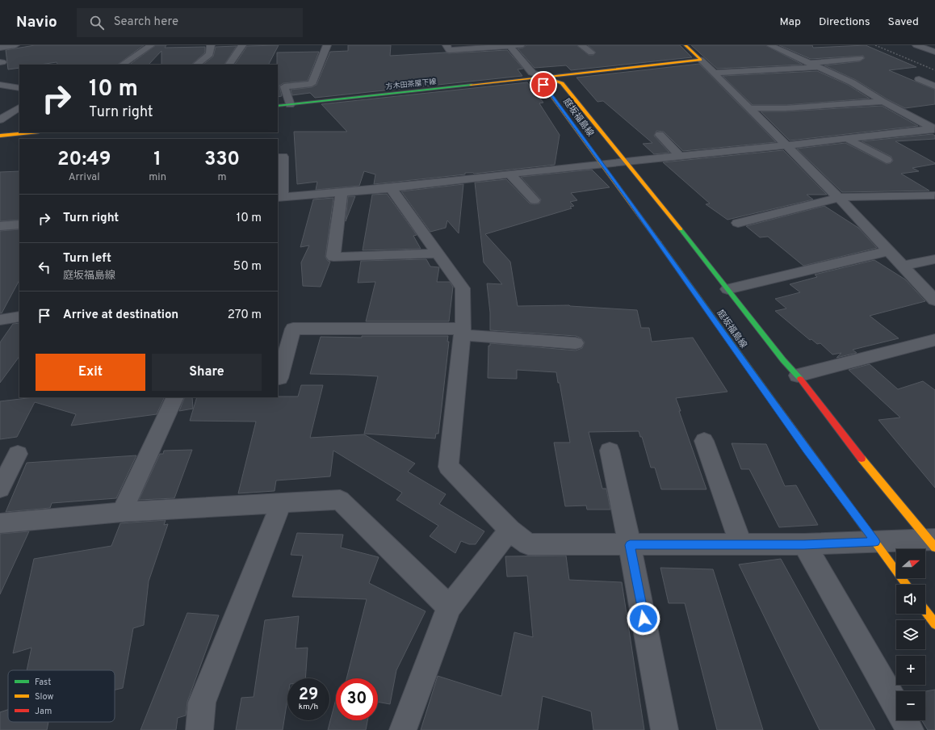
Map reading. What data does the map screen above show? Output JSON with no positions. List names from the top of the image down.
{
  "streets": {
    "main road": ["方木田茶屋下線", "庭坂福島線"]
  },
  "crossings": [
    ["方木田茶屋下線", "庭坂福島線"]
  ],
  "legend": ["Fast", "Slow", "Jam"],
  "north": "right",
  "page": {
    "header": "Navio",
    "search": "Search here",
    "nav": ["Map", "Directions", "Saved"],
    "turn": ["10 m", "Turn right"],
    "eta": [
      "20:49",
      "Arrival",
      "1",
      "min",
      "330",
      "m"
    ],
    "list": [
      {
        "name": "Turn right",
        "value": "10 m"
      },
      {
        "name": "Turn left",
        "note": "庭坂福島線",
        "value": "50 m"
      },
      {
        "name": "Arrive at destination",
        "value": "270 m"
      }
    ],
    "buttons": ["Exit", "Share"],
    "map_buttons": ["+", "−"],
    "speed": "29 km/h",
    "limit": "30"
  }
}
